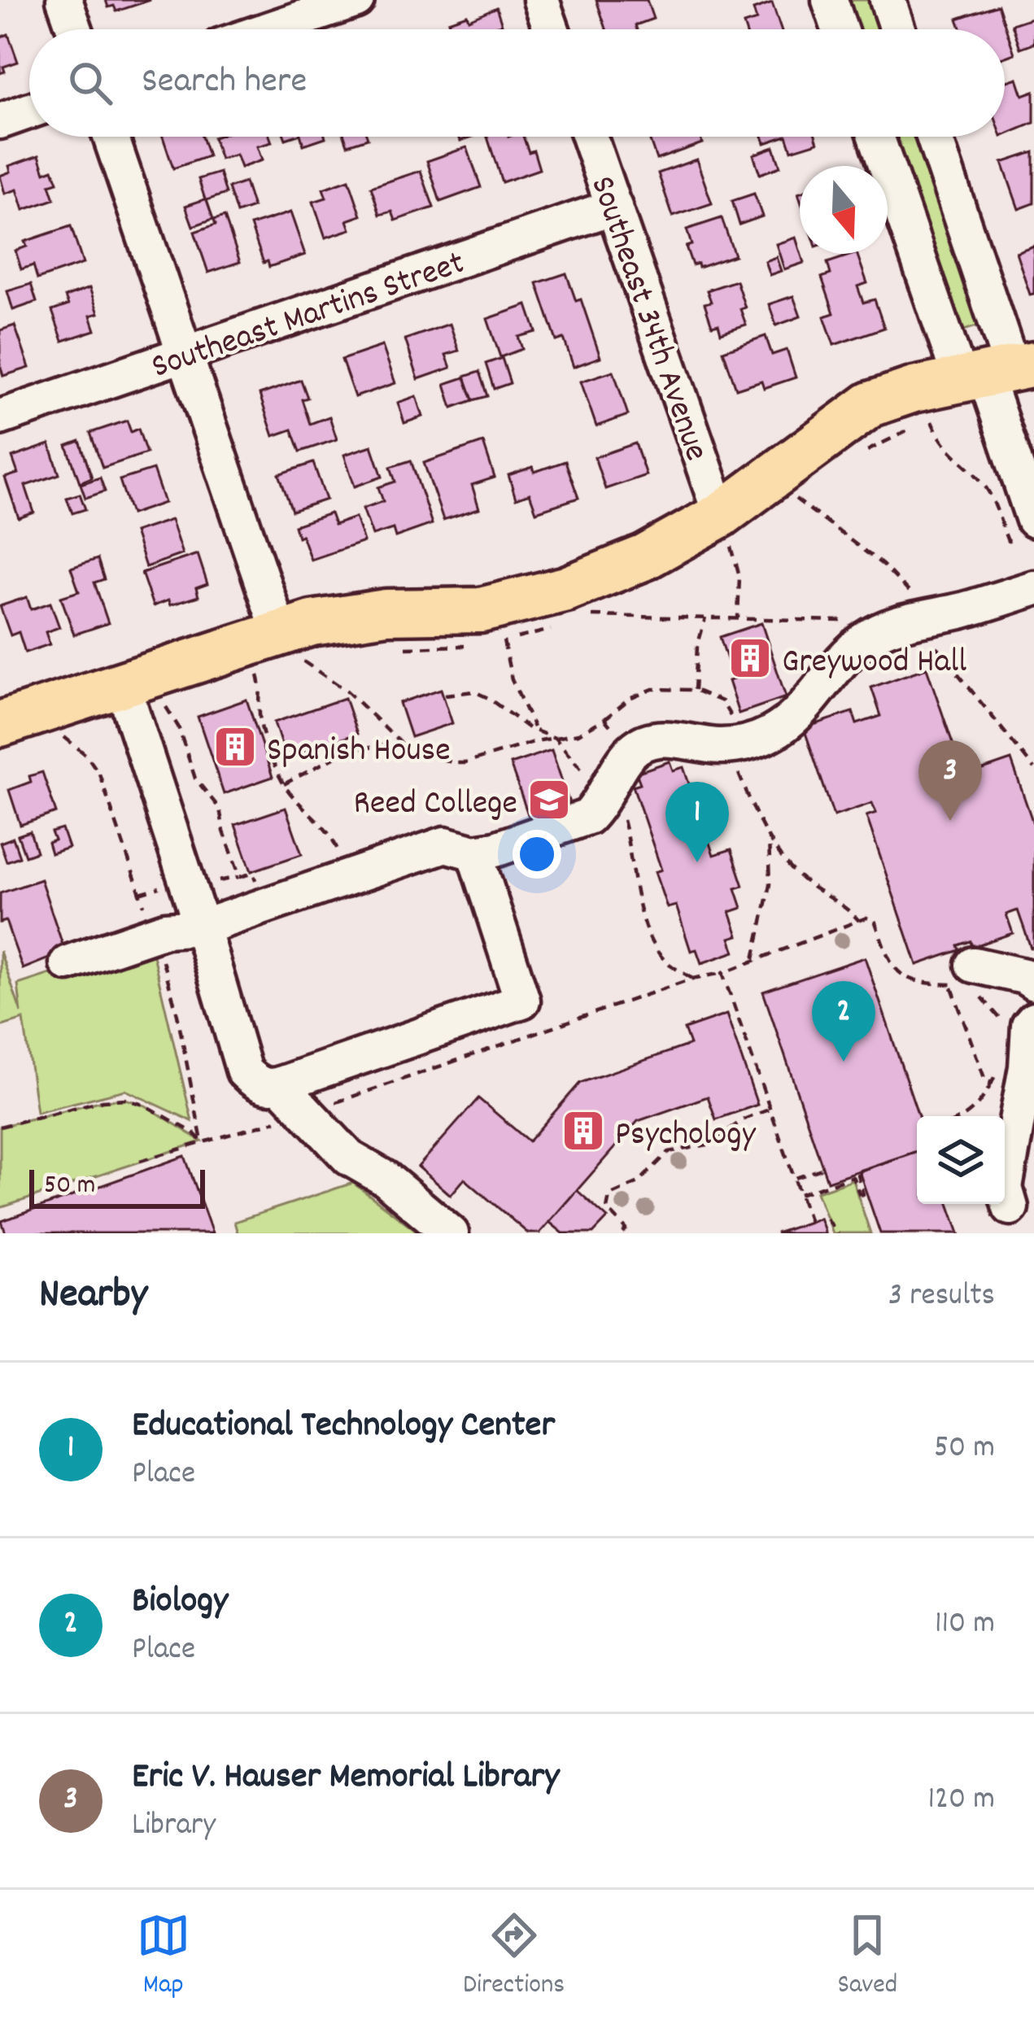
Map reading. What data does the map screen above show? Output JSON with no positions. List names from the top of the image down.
{
  "streets": {
    "street": ["Southeast Martins Street", "Southeast 34th Avenue"]
  },
  "crossings": [
    ["Southeast Martins Street", "Southeast 34th Avenue"]
  ],
  "places": {
    "building": ["Greywood Hall", "Spanish House", "Psychology"],
    "school or university": ["Reed College"]
  },
  "scale_bar": "50 m",
  "north": "bottom",
  "page": {
    "search": "Search here",
    "pins": ["3", "1", "2"],
    "scale": "50 m",
    "heading": ["Nearby", "3 results"],
    "list": [
      {
        "mark": "1",
        "name": "Educational Technology Center",
        "note": "Place",
        "value": "50 m"
      },
      {
        "mark": "2",
        "name": "Biology",
        "note": "Place",
        "value": "110 m"
      },
      {
        "mark": "3",
        "name": "Eric V. Hauser Memorial Library",
        "note": "Library",
        "value": "120 m"
      }
    ],
    "nav": ["Map", "Directions", "Saved"]
  }
}
